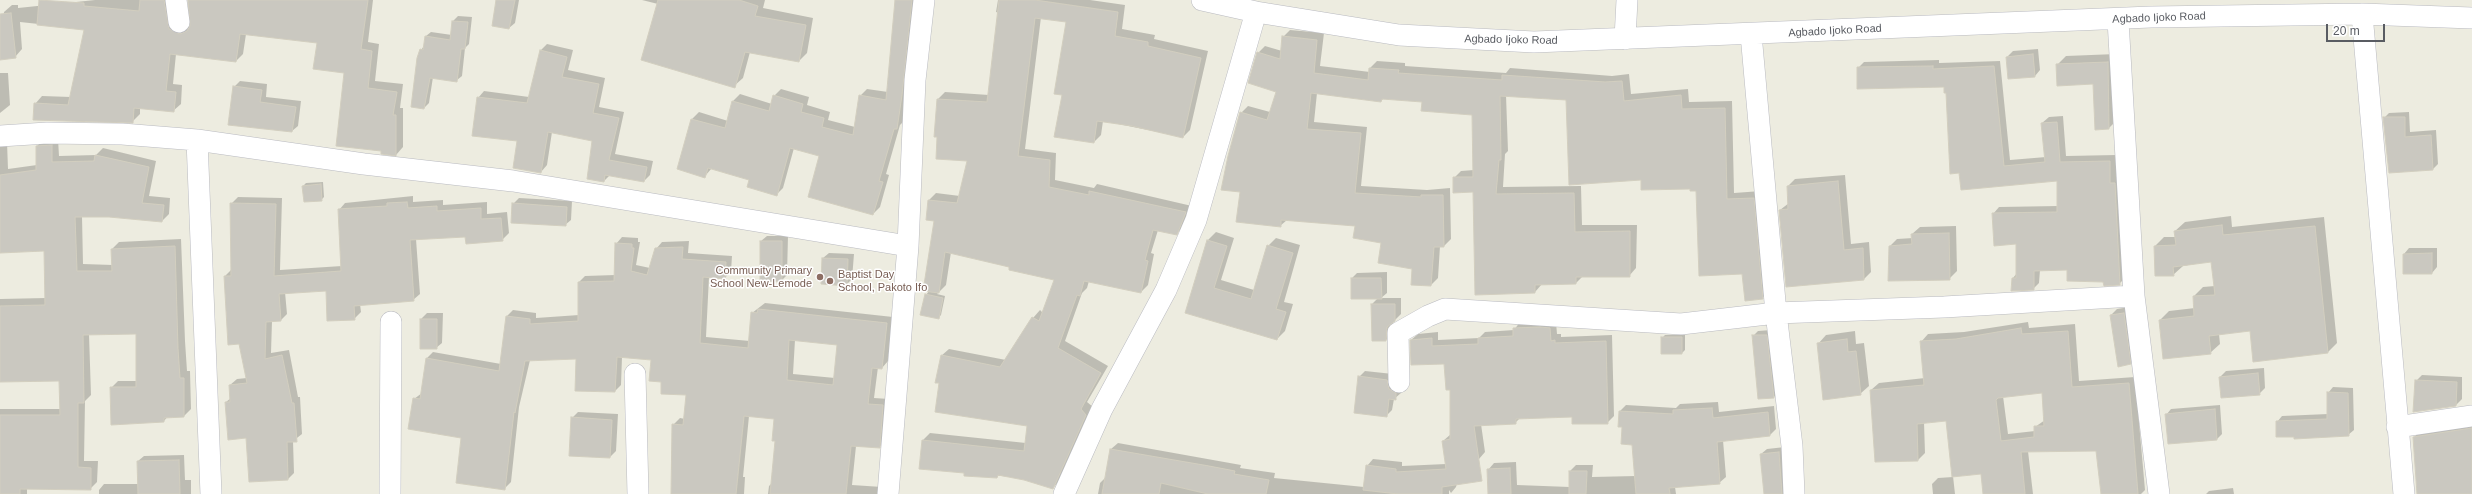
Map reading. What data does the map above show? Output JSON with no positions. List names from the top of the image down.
{
  "streets": {
    "street": ["Agbado Ijoko Road"]
  },
  "places": ["Community Primary School New-Lemode", "Baptist Day School, Pakoto Ifo"],
  "scale_bar": "20 m"
}
